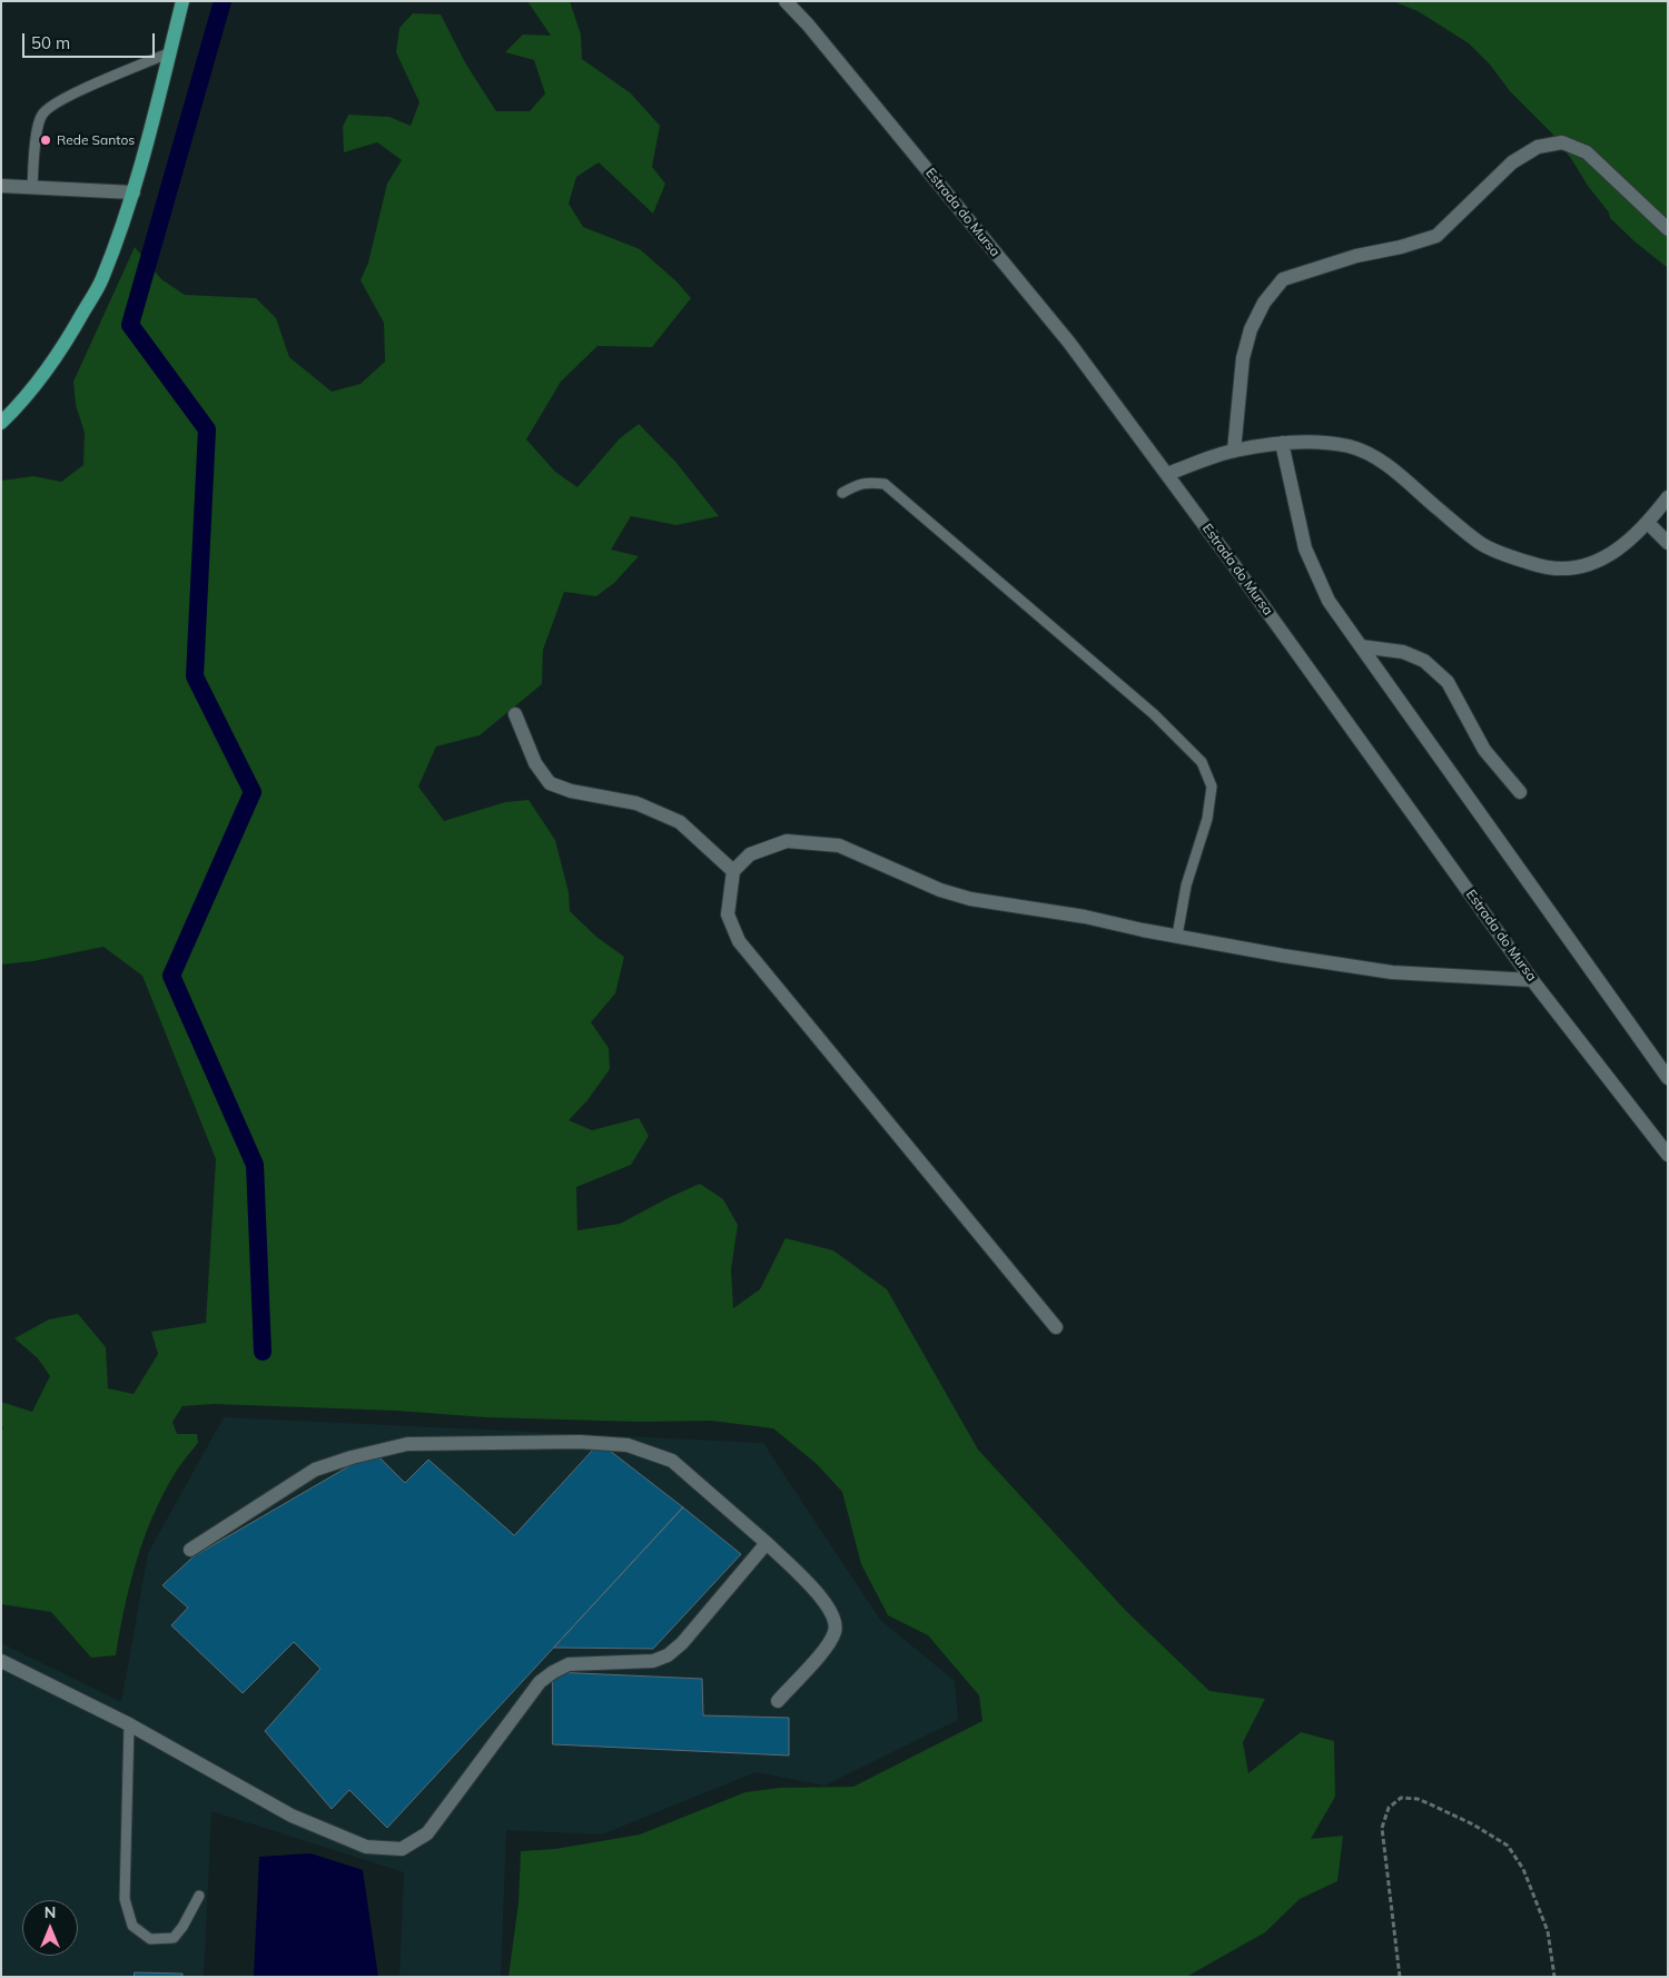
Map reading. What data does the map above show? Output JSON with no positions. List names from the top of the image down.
{
  "streets": {
    "street": ["Estrada do Mursa"]
  },
  "places": ["Rede Santos"],
  "scale_bar": "50 m",
  "north": "top"
}
